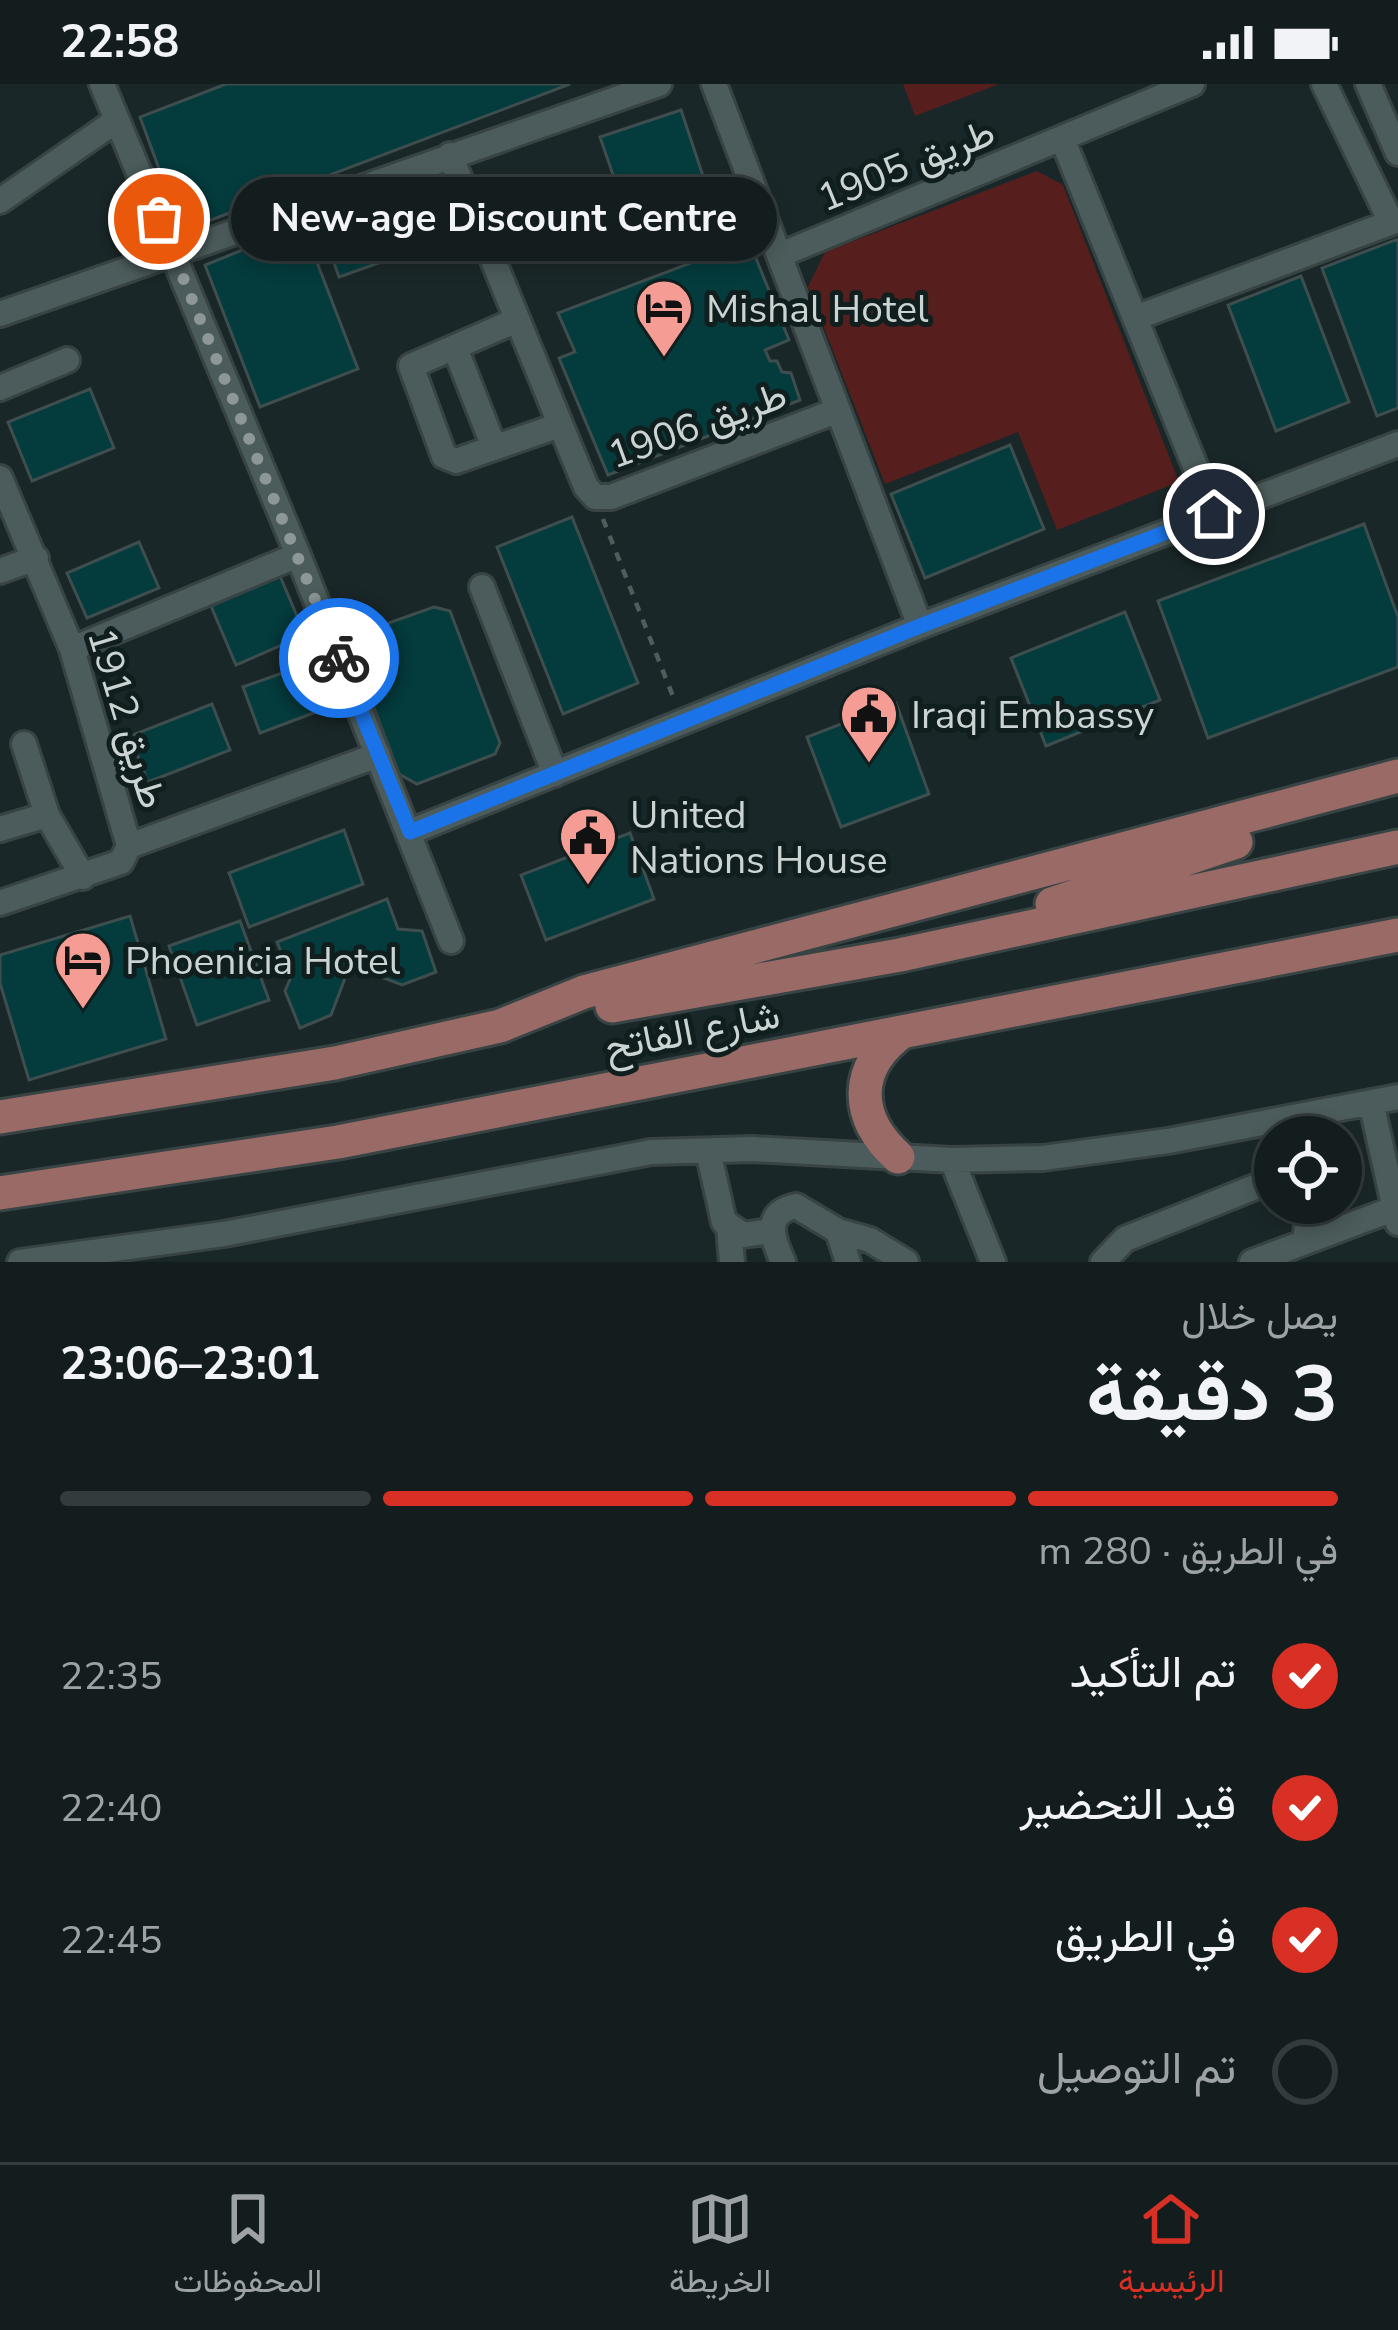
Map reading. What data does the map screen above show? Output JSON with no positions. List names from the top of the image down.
{
  "streets": {
    "main road": ["شارع الفاتح"],
    "street": ["طريق 1905", "طريق 1906", "طريق 1912"]
  },
  "crossings": [
    ["طريق 1905", "طريق 1906"]
  ],
  "places": {
    "other": ["New-age Discount Centre"],
    "hotel": ["Mishal Hotel", "Phoenicia Hotel"],
    "public building": ["Iraqi Embassy", "United Nations House"]
  },
  "page": {
    "status": "22:58",
    "bubble": "New-age Discount Centre",
    "heading": ["3 دقيقة", "يصل خلال", "23:01–23:06"],
    "bar": "في الطريق · 280 m",
    "list": [
      ["تم التأكيد", "22:35"],
      ["قيد التحضير", "22:40"],
      ["في الطريق", "22:45"],
      "تم التوصيل"
    ],
    "tabs": ["الرئيسية", "الخريطة", "المحفوظات"]
  }
}
